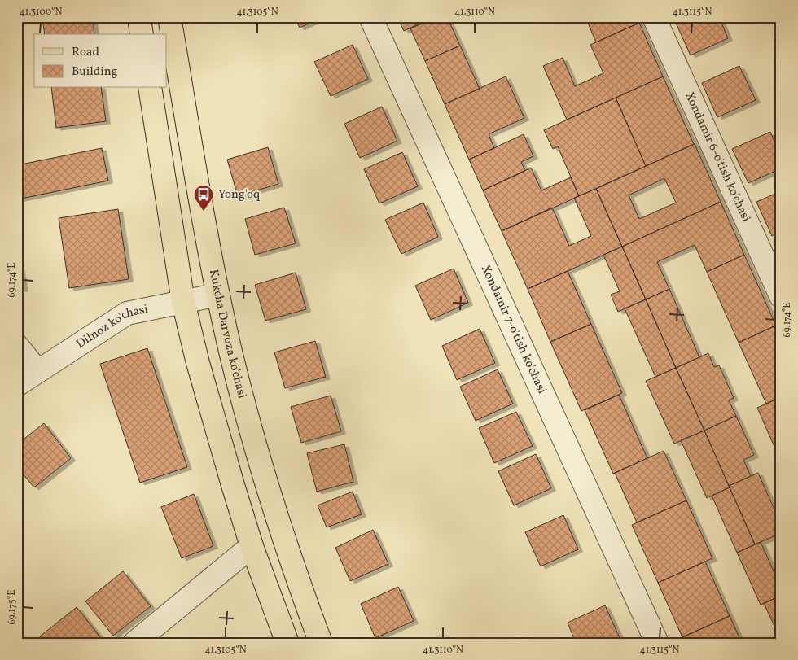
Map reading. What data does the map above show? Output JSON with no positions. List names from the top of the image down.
{
  "streets": {
    "main road": ["Kukcha Darvoza ko'chasi"],
    "street": ["Xondamir 6-o'tish ko'chasi", "Dilnoz ko'chasi", "Xondamir 7-o'tish ko'chasi"]
  },
  "crossings": [
    ["Dilnoz ko'chasi", "Kukcha Darvoza ko'chasi"]
  ],
  "places": {
    "bus stop": ["Yong'oq"]
  },
  "legend": ["Road", "Building"],
  "coordinates": [
    "41.3100°N",
    "41.3105°N",
    "41.3110°N",
    "41.3115°N",
    "69.174°E",
    "69.175°E"
  ]
}
